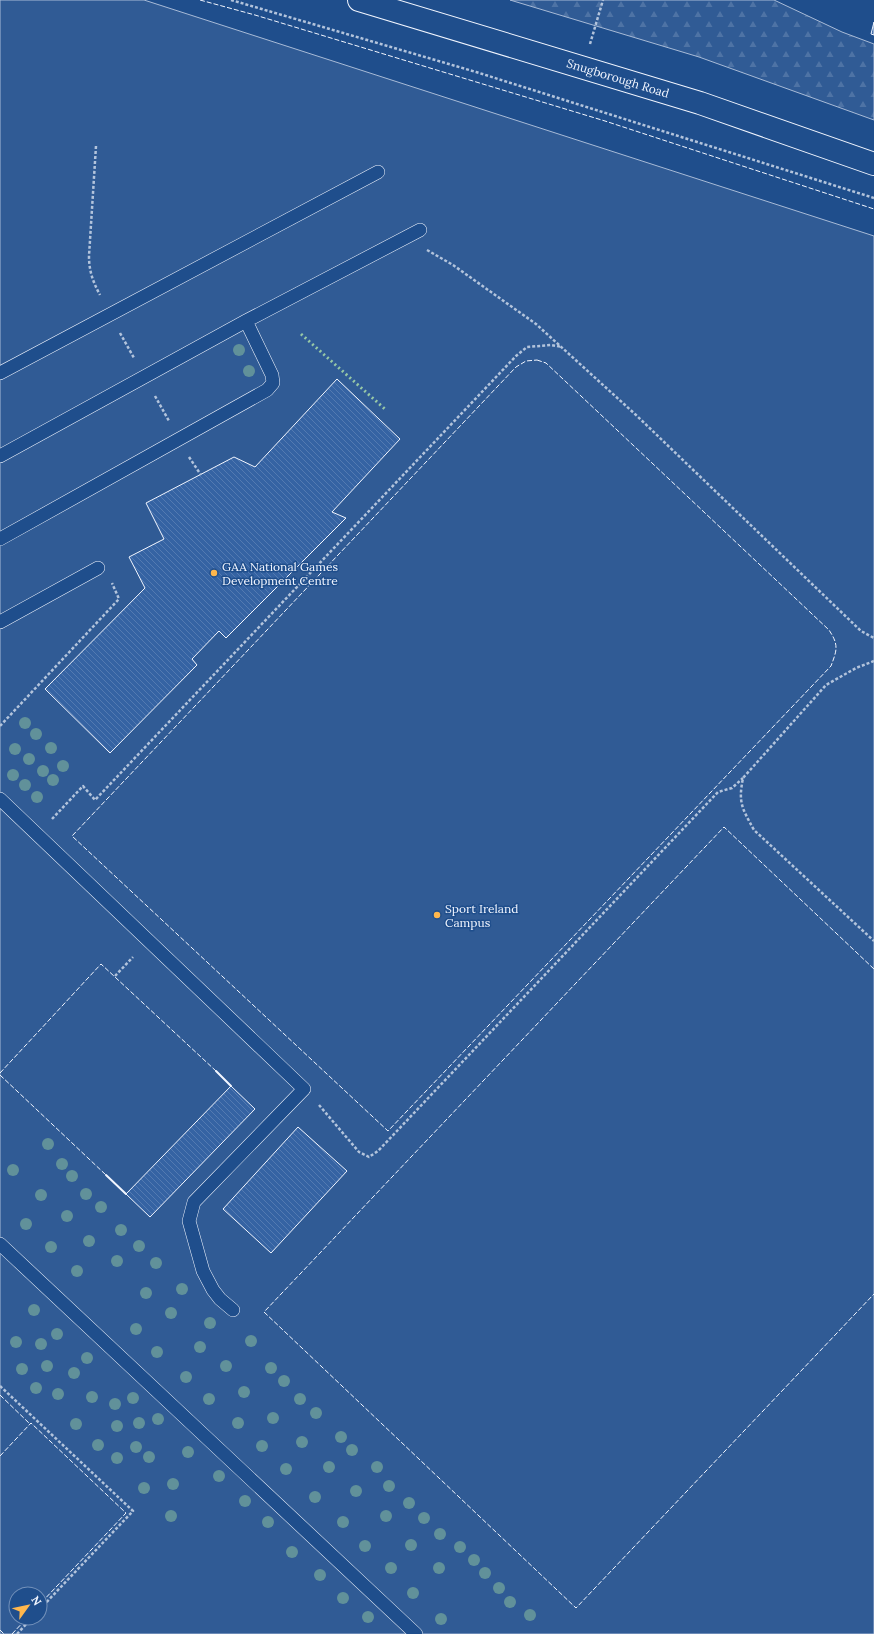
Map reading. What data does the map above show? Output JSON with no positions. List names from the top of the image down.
{
  "streets": {
    "main road": ["Snugborough Road"]
  },
  "places": ["GAA National Games Development Centre", "Sport Ireland Campus"],
  "north": "top right"
}
